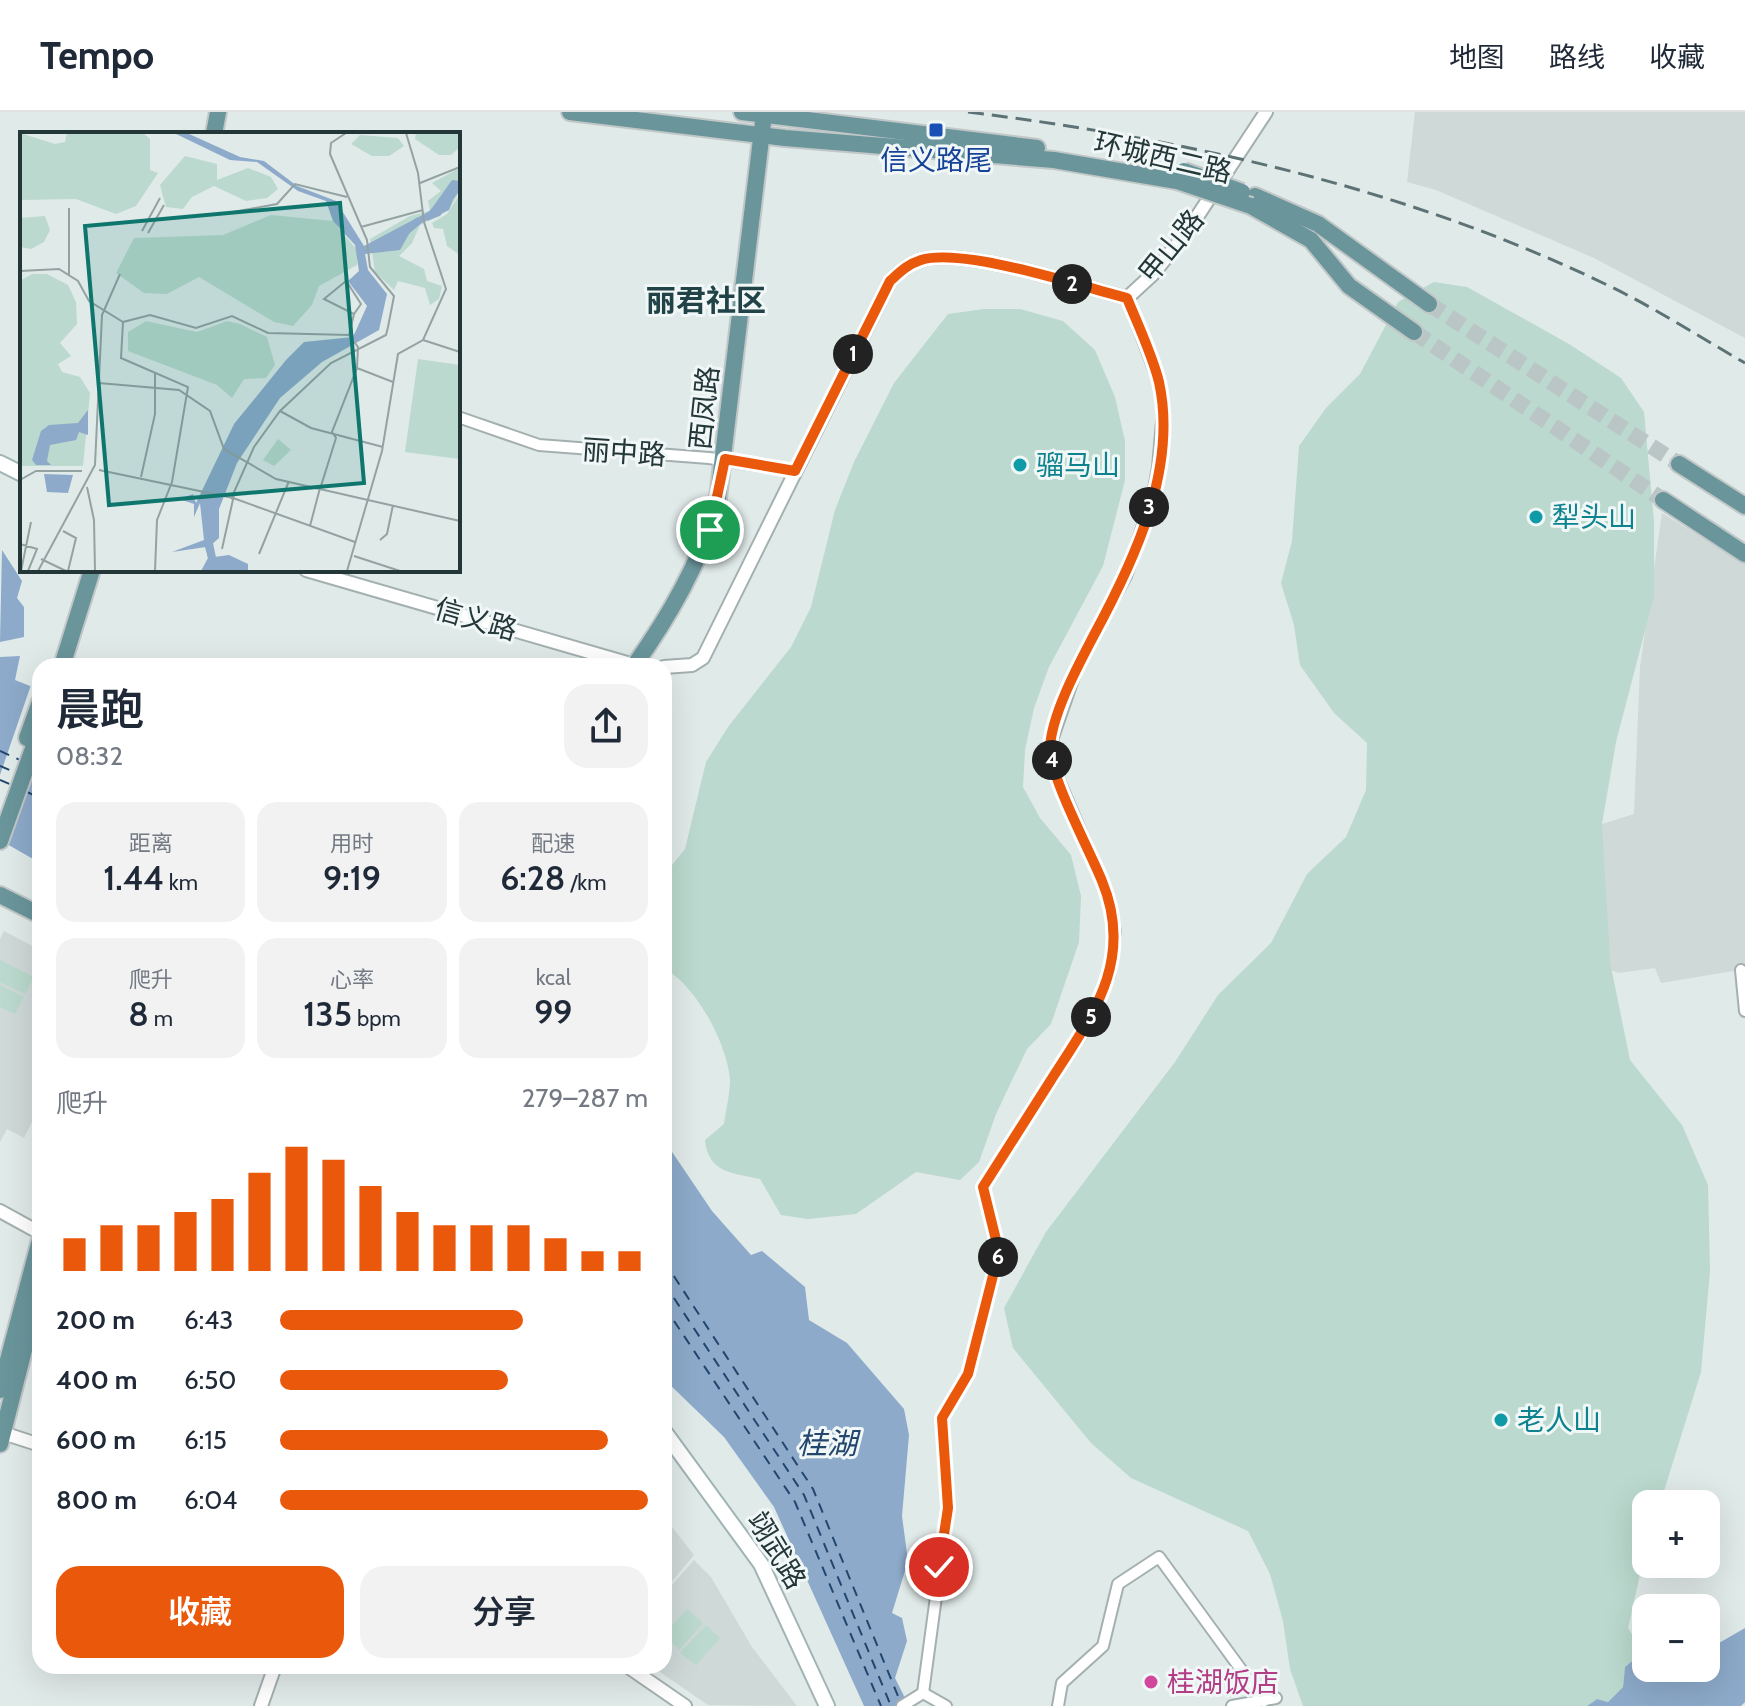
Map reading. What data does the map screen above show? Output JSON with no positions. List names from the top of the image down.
{
  "streets": {
    "main road": ["环城西二路", "西凤路", "翊武路"],
    "street": ["甲山路", "丽中路", "信义路"]
  },
  "crossings": [
    ["环城西二路", "西凤路"],
    ["西凤路", "丽中路"]
  ],
  "districts": ["丽君社区"],
  "water": ["桂湖"],
  "places": {
    "transit": ["信义路尾"],
    "other": [
      "骝马山",
      "犁头山",
      "老人山",
      "桂湖饭店"
    ]
  },
  "page": {
    "header": "Tempo",
    "nav": ["地图", "路线", "收藏"],
    "pins": [
      "2",
      "1",
      "3",
      "4",
      "5",
      "6"
    ],
    "heading": ["晨跑", "08:32"],
    "stats": [
      ["距离", "1.44 km"],
      ["用时", "9:19"],
      ["配速", "6:28 /km"],
      ["爬升", "8 m"],
      ["心率", "135 bpm"],
      ["kcal", "99"]
    ],
    "chart": ["爬升", "279–287 m"],
    "list": [
      {
        "name": "200 m",
        "note": "6:43"
      },
      {
        "name": "400 m",
        "note": "6:50"
      },
      {
        "name": "600 m",
        "note": "6:15"
      },
      {
        "name": "800 m",
        "note": "6:04"
      }
    ],
    "map_buttons": ["+", "−"],
    "buttons": ["收藏", "分享"]
  }
}
